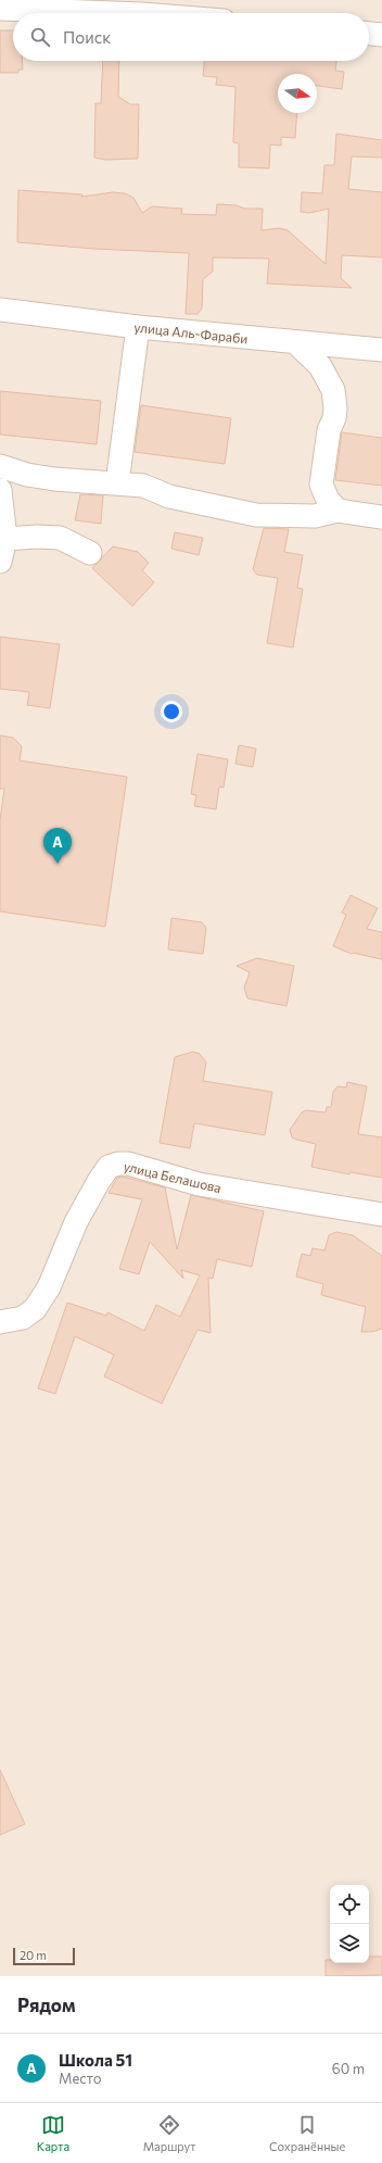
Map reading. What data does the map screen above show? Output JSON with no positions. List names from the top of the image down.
{
  "streets": {
    "street": ["улица Аль-Фараби", "улица Белашова"]
  },
  "scale_bar": "20 m",
  "north": "right",
  "page": {
    "search": "Поиск",
    "pins": "A",
    "scale": "20 m",
    "heading": "Рядом",
    "list": [
      {
        "mark": "A",
        "name": "Школа 51",
        "note": "Место",
        "value": "60 m"
      }
    ],
    "nav": ["Карта", "Маршрут", "Сохранённые"]
  }
}
